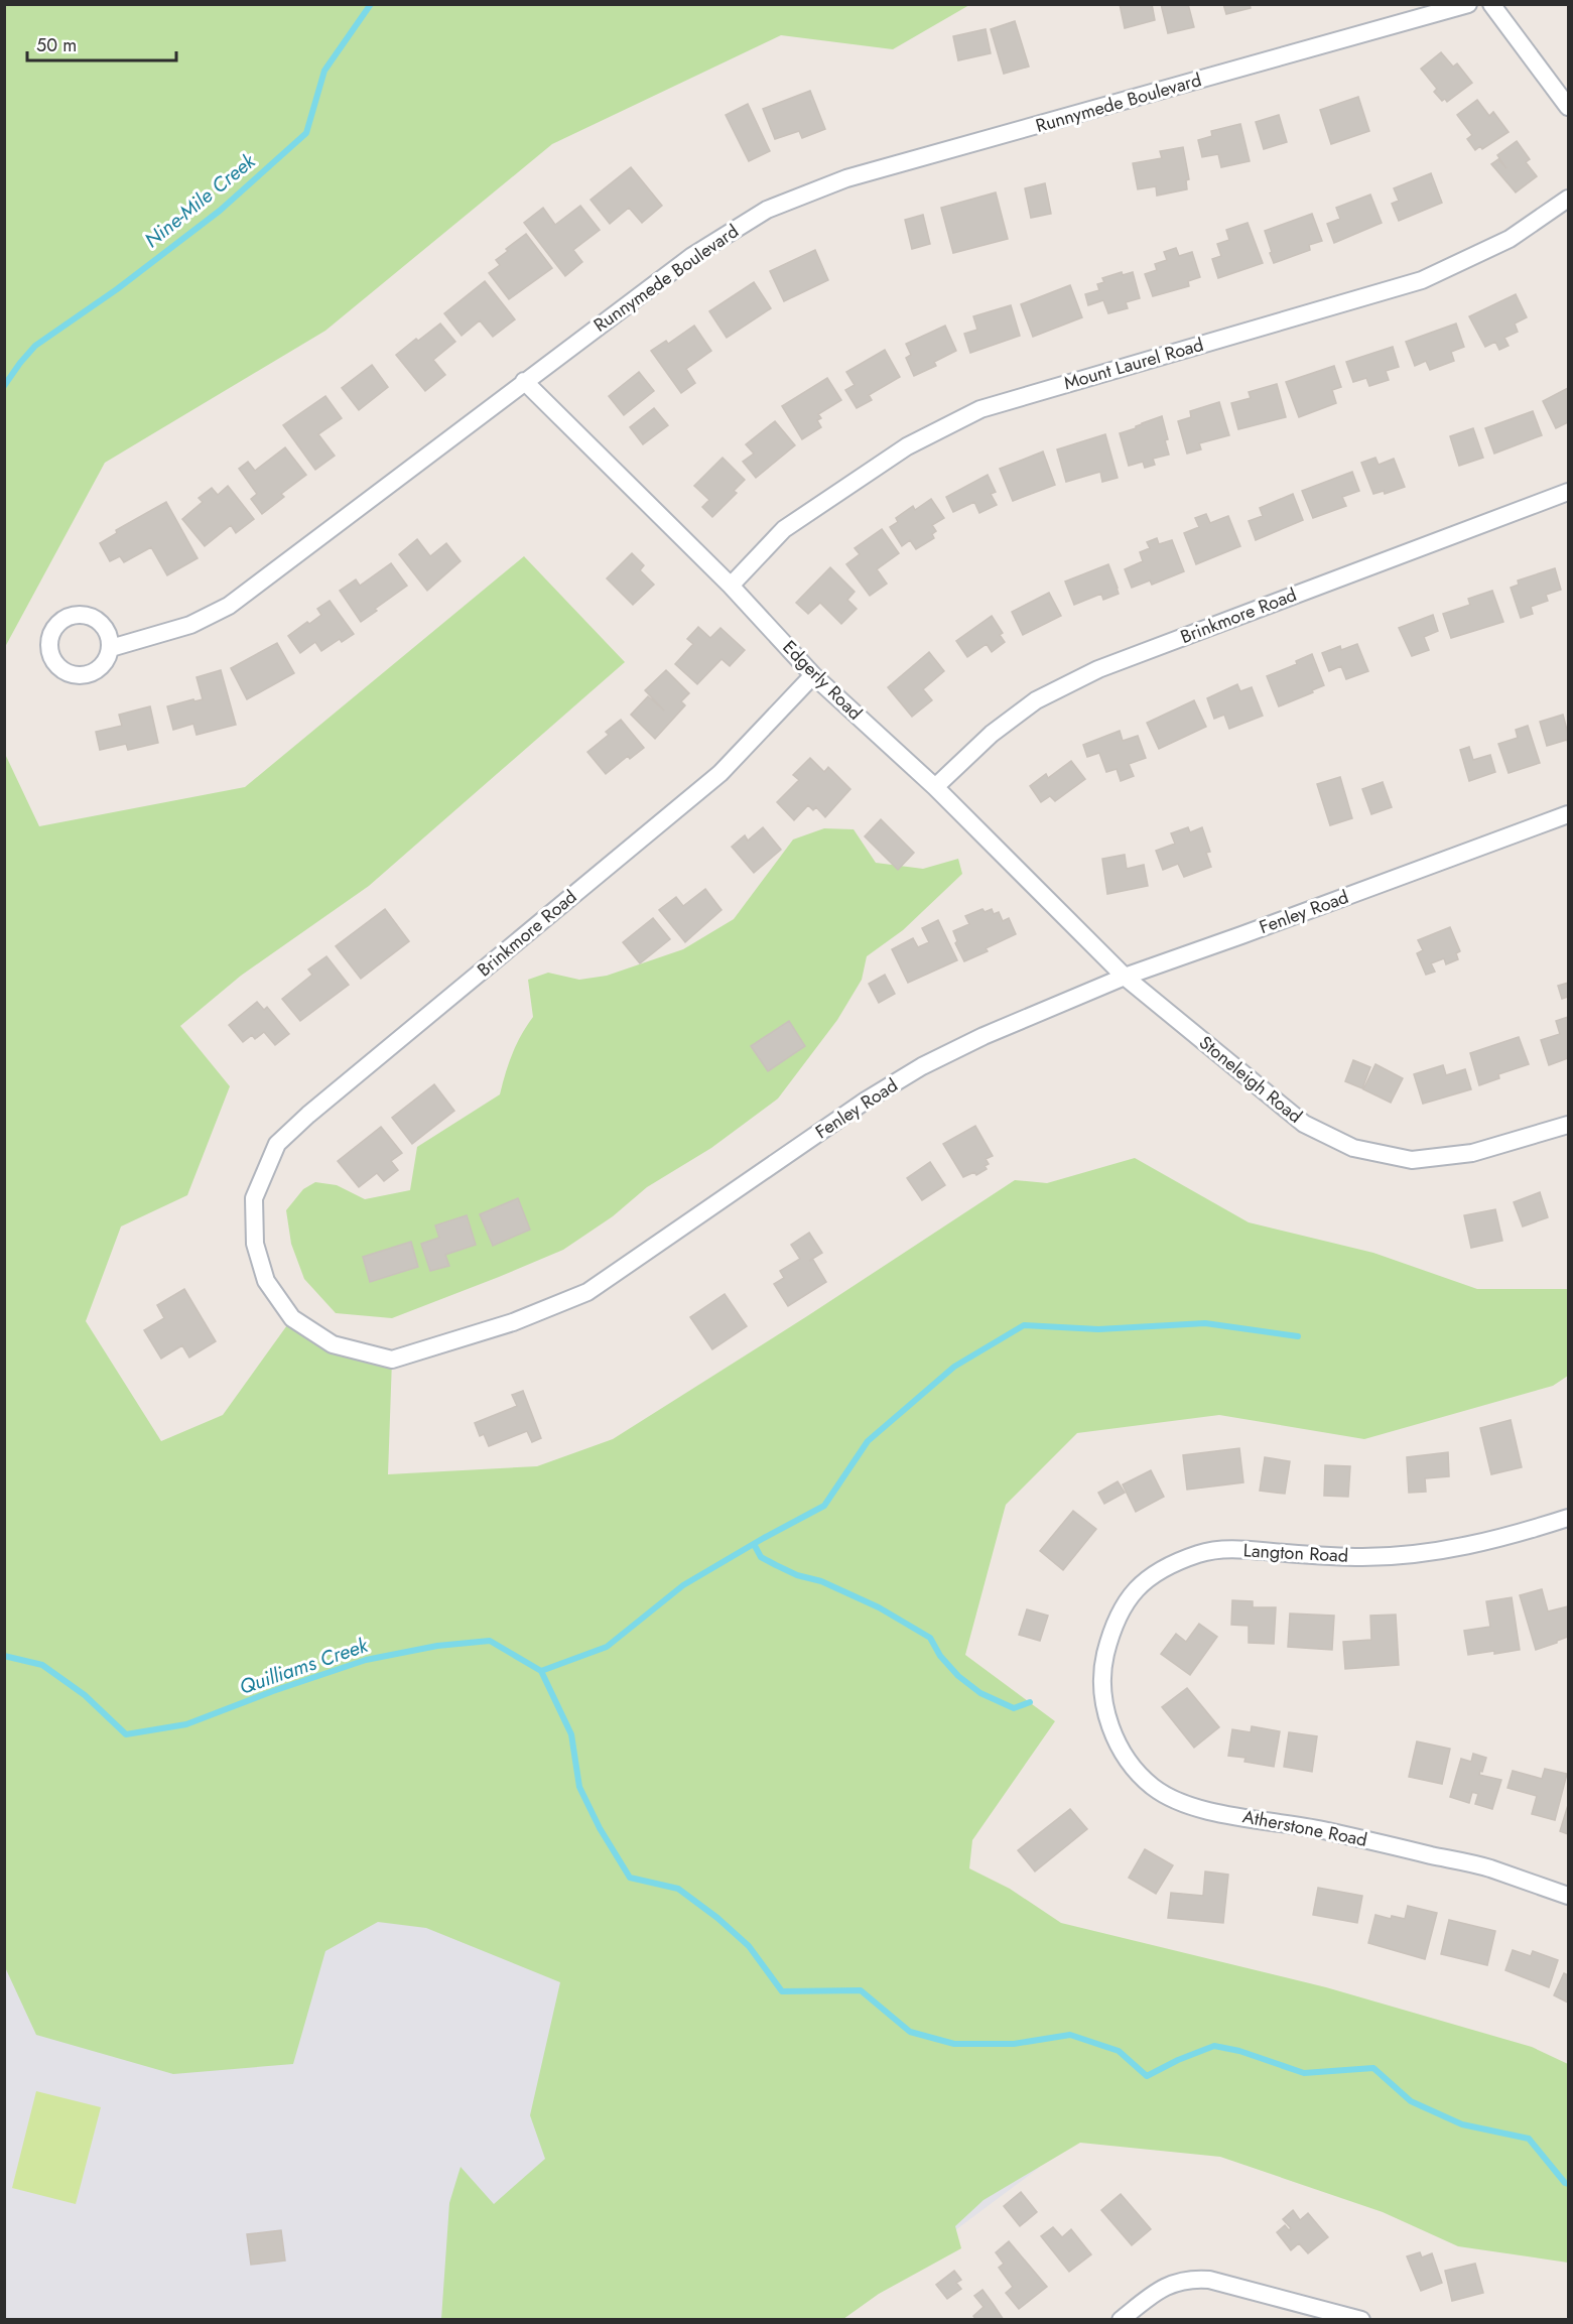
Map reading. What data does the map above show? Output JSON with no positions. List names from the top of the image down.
{
  "streets": {
    "street": [
      "Runnymede Boulevard",
      "Mount Laurel Road",
      "Brinkmore Road",
      "Edgerly Road",
      "Fenley Road",
      "Stoneleigh Road",
      "Langton Road",
      "Atherstone Road"
    ]
  },
  "crossings": [
    ["Runnymede Boulevard", "Edgerly Road"],
    ["Mount Laurel Road", "Edgerly Road"],
    ["Brinkmore Road", "Edgerly Road"],
    ["Brinkmore Road", "Fenley Road"],
    ["Edgerly Road", "Fenley Road"],
    ["Edgerly Road", "Stoneleigh Road"],
    ["Fenley Road", "Stoneleigh Road"],
    ["Langton Road", "Atherstone Road"]
  ],
  "water": ["Nine-Mile Creek", "Quilliams Creek"],
  "scale_bar": "50 m"
}
